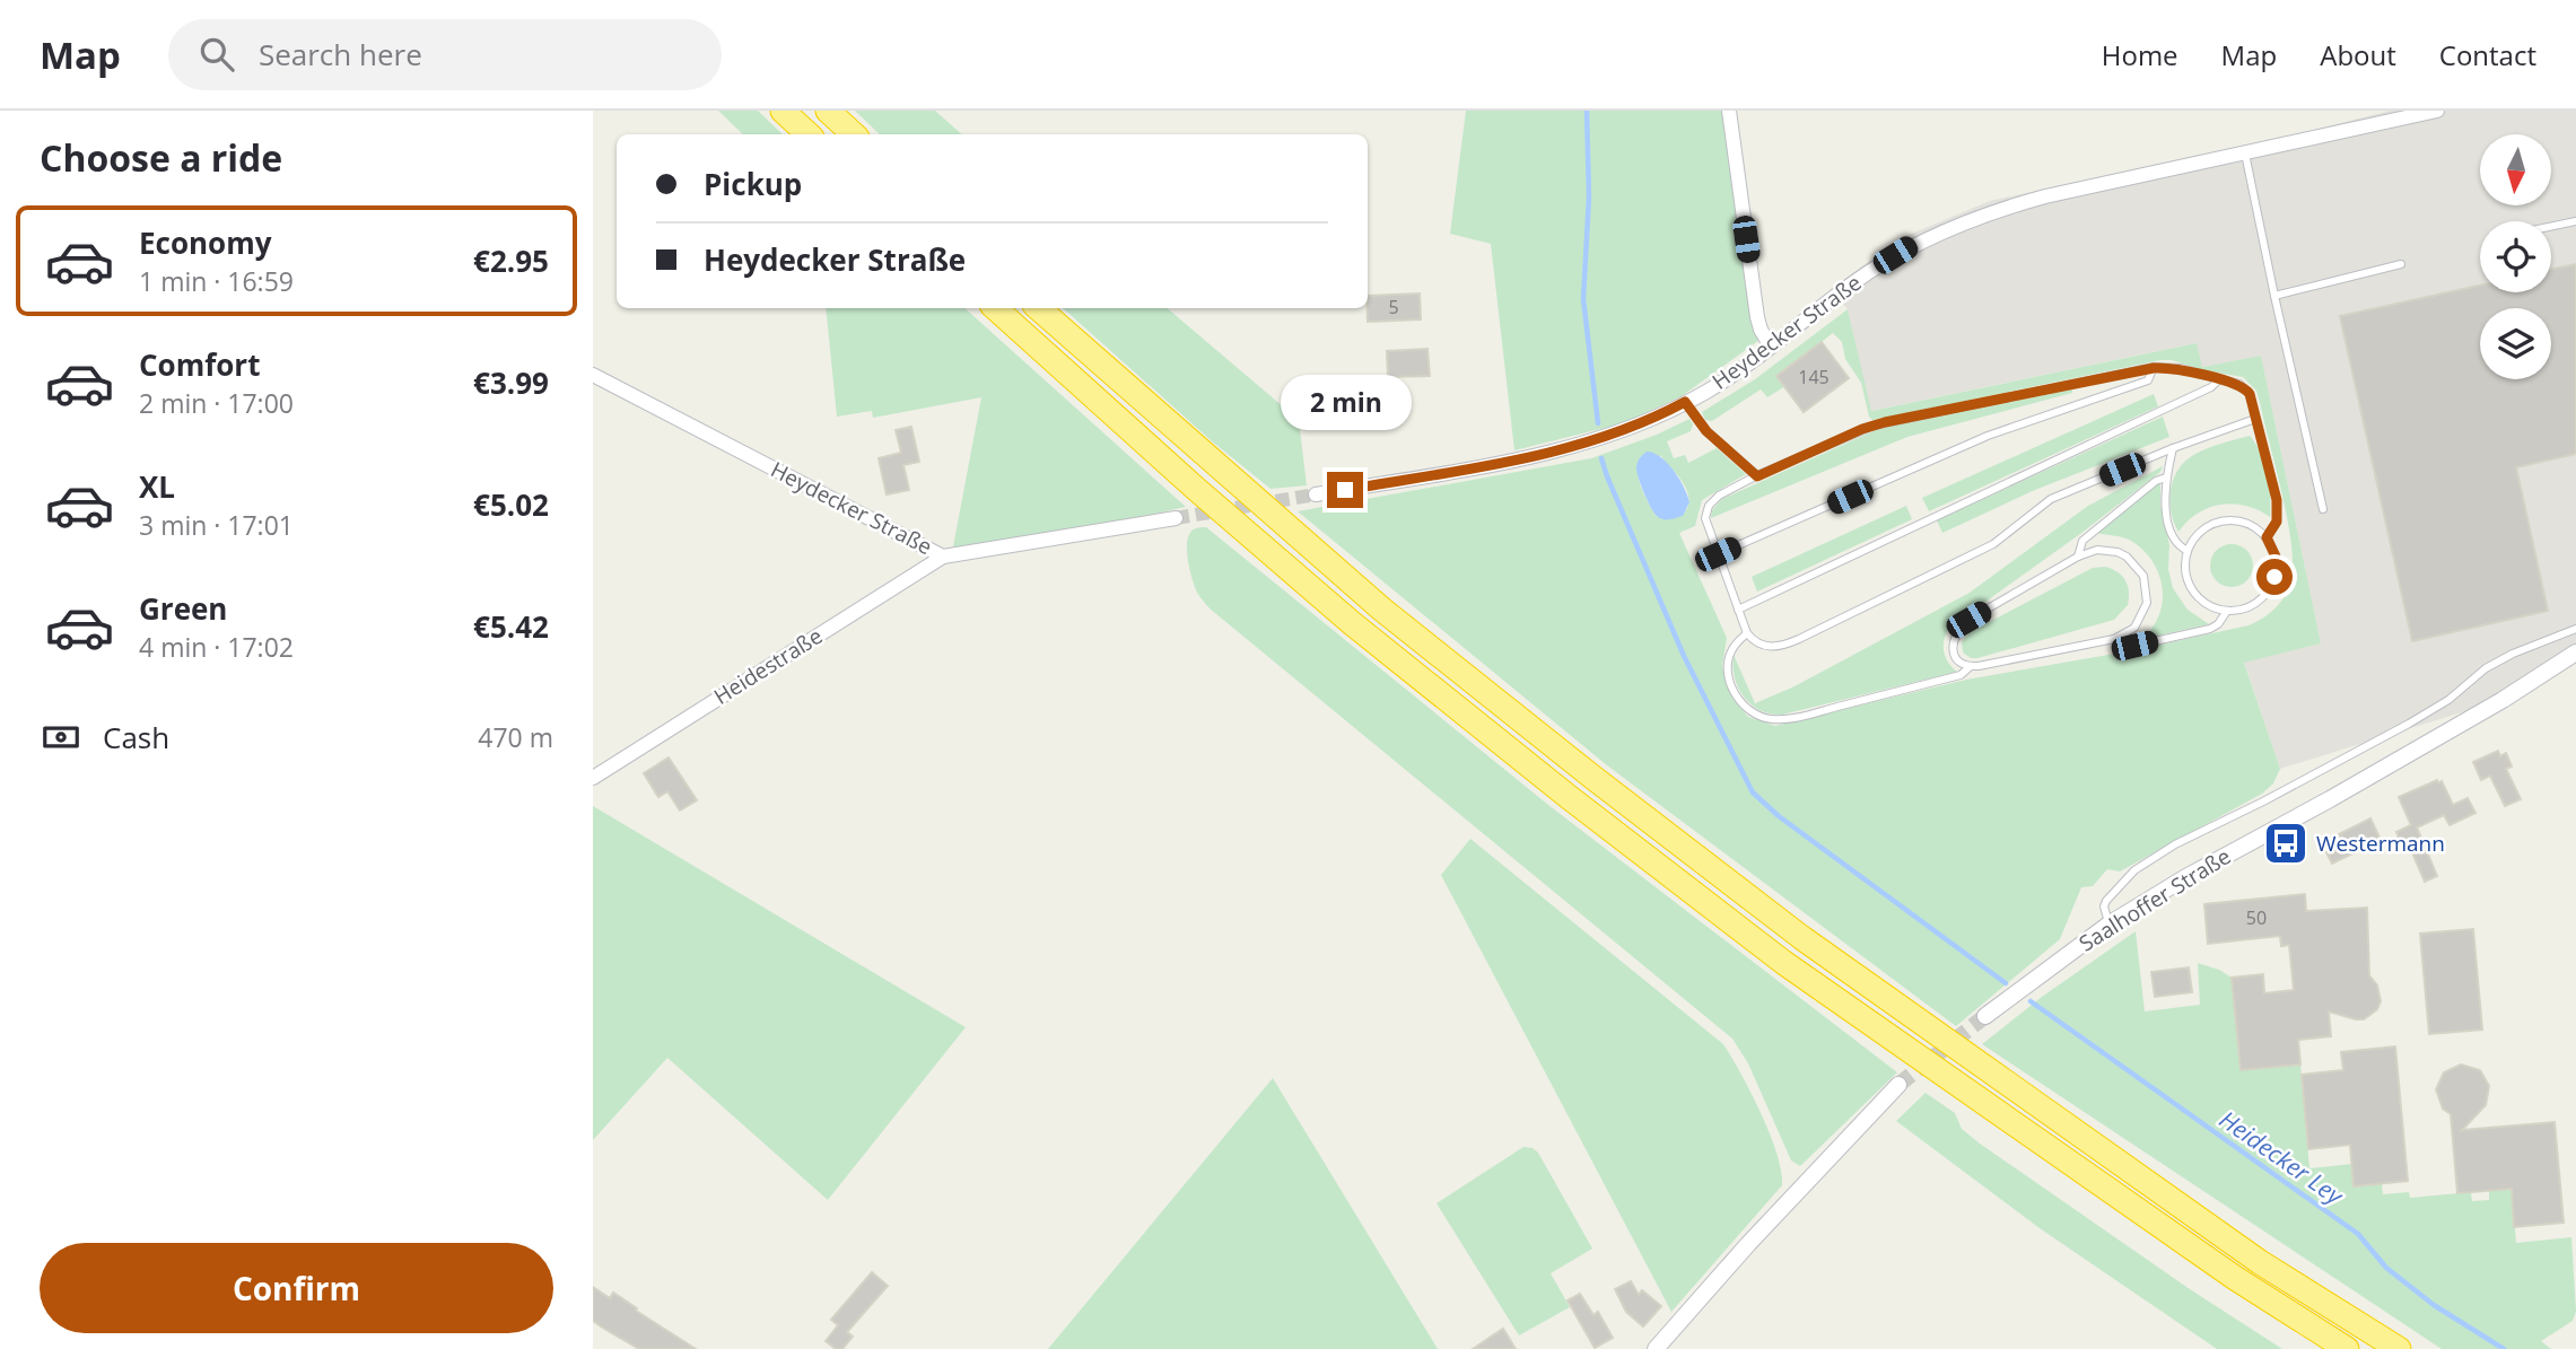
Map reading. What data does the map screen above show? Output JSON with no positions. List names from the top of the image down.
{
  "streets": {
    "street": ["Heydecker Straße", "Heidestraße", "Saalhoffer Straße"]
  },
  "crossings": [
    ["Heydecker Straße", "Heidestraße"]
  ],
  "water": ["Heidecker Ley"],
  "places": {
    "bus stop": ["Westermann"]
  },
  "house_numbers": ["5", "145", "50"],
  "north": "bottom",
  "page": {
    "header": "Map",
    "search": "Search here",
    "nav": [
      "Home",
      "Map",
      "About",
      "Contact"
    ],
    "heading": "Choose a ride",
    "banner": ["Pickup", "Heydecker Straße"],
    "list": [
      {
        "name": "Economy",
        "note": "1 min · 16:59",
        "value": "€2.95"
      },
      {
        "name": "Comfort",
        "note": "2 min · 17:00",
        "value": "€3.99"
      },
      {
        "name": "XL",
        "note": "3 min · 17:01",
        "value": "€5.02"
      },
      {
        "name": "Green",
        "note": "4 min · 17:02",
        "value": "€5.42"
      }
    ],
    "bubble": "2 min",
    "pay": ["Cash", "470 m"],
    "buttons": "Confirm"
  }
}
